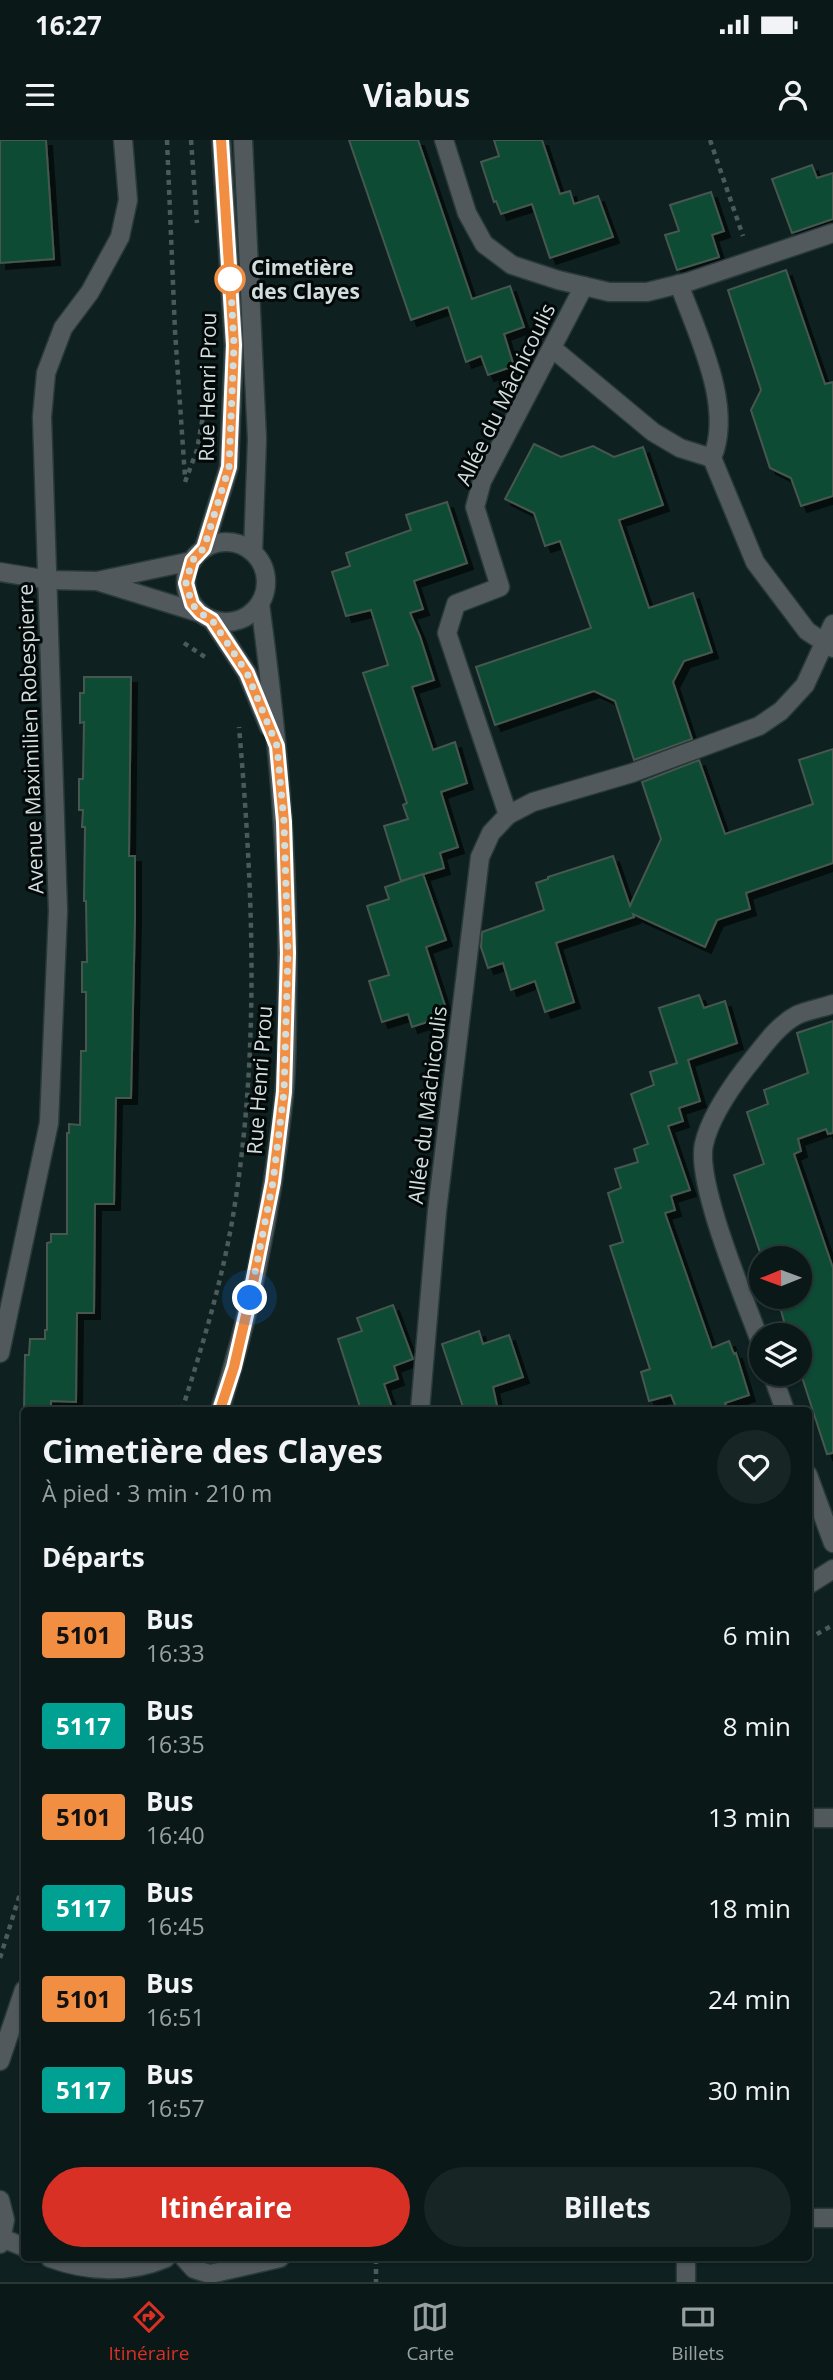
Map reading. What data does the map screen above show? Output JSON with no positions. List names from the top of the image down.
{
  "streets": {
    "street": ["Rue Henri Prou", "Allée du Mâchicoulis", "Avenue Maximilien Robespierre"]
  },
  "places": ["Cimetière des Clayes"],
  "lines": ["bus line 5101"],
  "north": "left",
  "page": {
    "status": "16:27",
    "header": "Viabus",
    "heading": [
      ["Cimetière des Clayes", "À pied · 3 min · 210 m"],
      "Départs"
    ],
    "list": [
      {
        "mark": "5101",
        "name": "Bus",
        "note": "16:33",
        "value": "6 min"
      },
      {
        "mark": "5117",
        "name": "Bus",
        "note": "16:35",
        "value": "8 min"
      },
      {
        "mark": "5101",
        "name": "Bus",
        "note": "16:40",
        "value": "13 min"
      },
      {
        "mark": "5117",
        "name": "Bus",
        "note": "16:45",
        "value": "18 min"
      },
      {
        "mark": "5101",
        "name": "Bus",
        "note": "16:51",
        "value": "24 min"
      },
      {
        "mark": "5117",
        "name": "Bus",
        "note": "16:57",
        "value": "30 min"
      }
    ],
    "buttons": ["Itinéraire", "Billets"],
    "tabs": ["Itinéraire", "Carte", "Billets"]
  }
}
